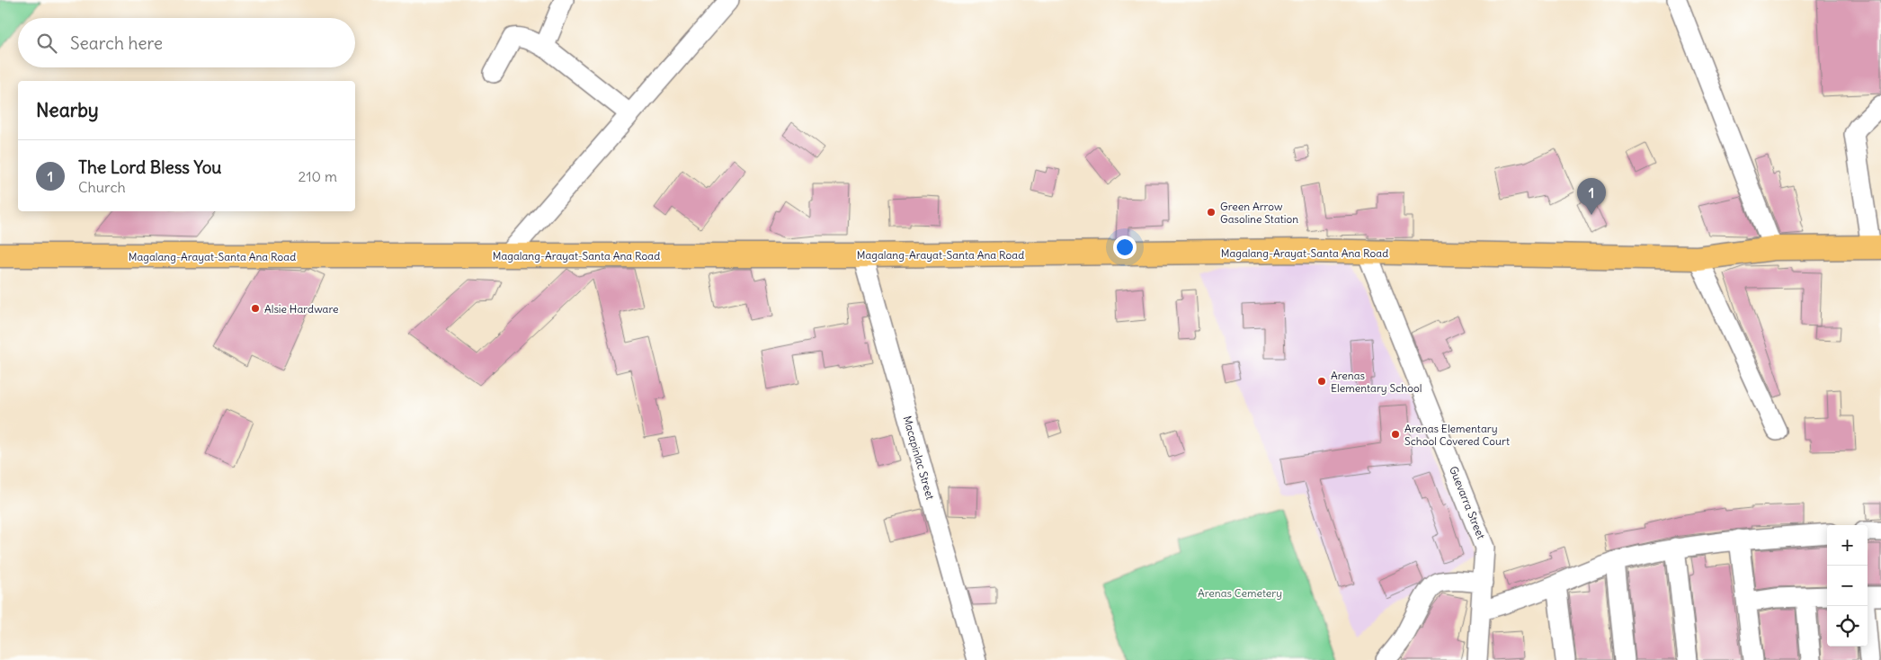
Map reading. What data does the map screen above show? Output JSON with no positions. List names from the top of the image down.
{
  "streets": {
    "main road": ["Magalang-Arayat-Santa Ana Road"],
    "street": ["Macapinlac Street", "Guevarra Street"]
  },
  "crossings": [
    ["Magalang-Arayat-Santa Ana Road", "Macapinlac Street"],
    ["Magalang-Arayat-Santa Ana Road", "Guevarra Street"]
  ],
  "parks": ["Arenas Cemetery"],
  "places": [
    "Green Arrow Gasoline Station",
    "Alsie Hardware",
    "Arenas Elementary School",
    "Arenas Elementary School Covered Court"
  ],
  "page": {
    "search": "Search here",
    "heading": "Nearby",
    "list": [
      {
        "mark": "1",
        "name": "The Lord Bless You",
        "note": "Church",
        "value": "210 m"
      }
    ],
    "pins": "1",
    "map_buttons": ["+", "−"]
  }
}
